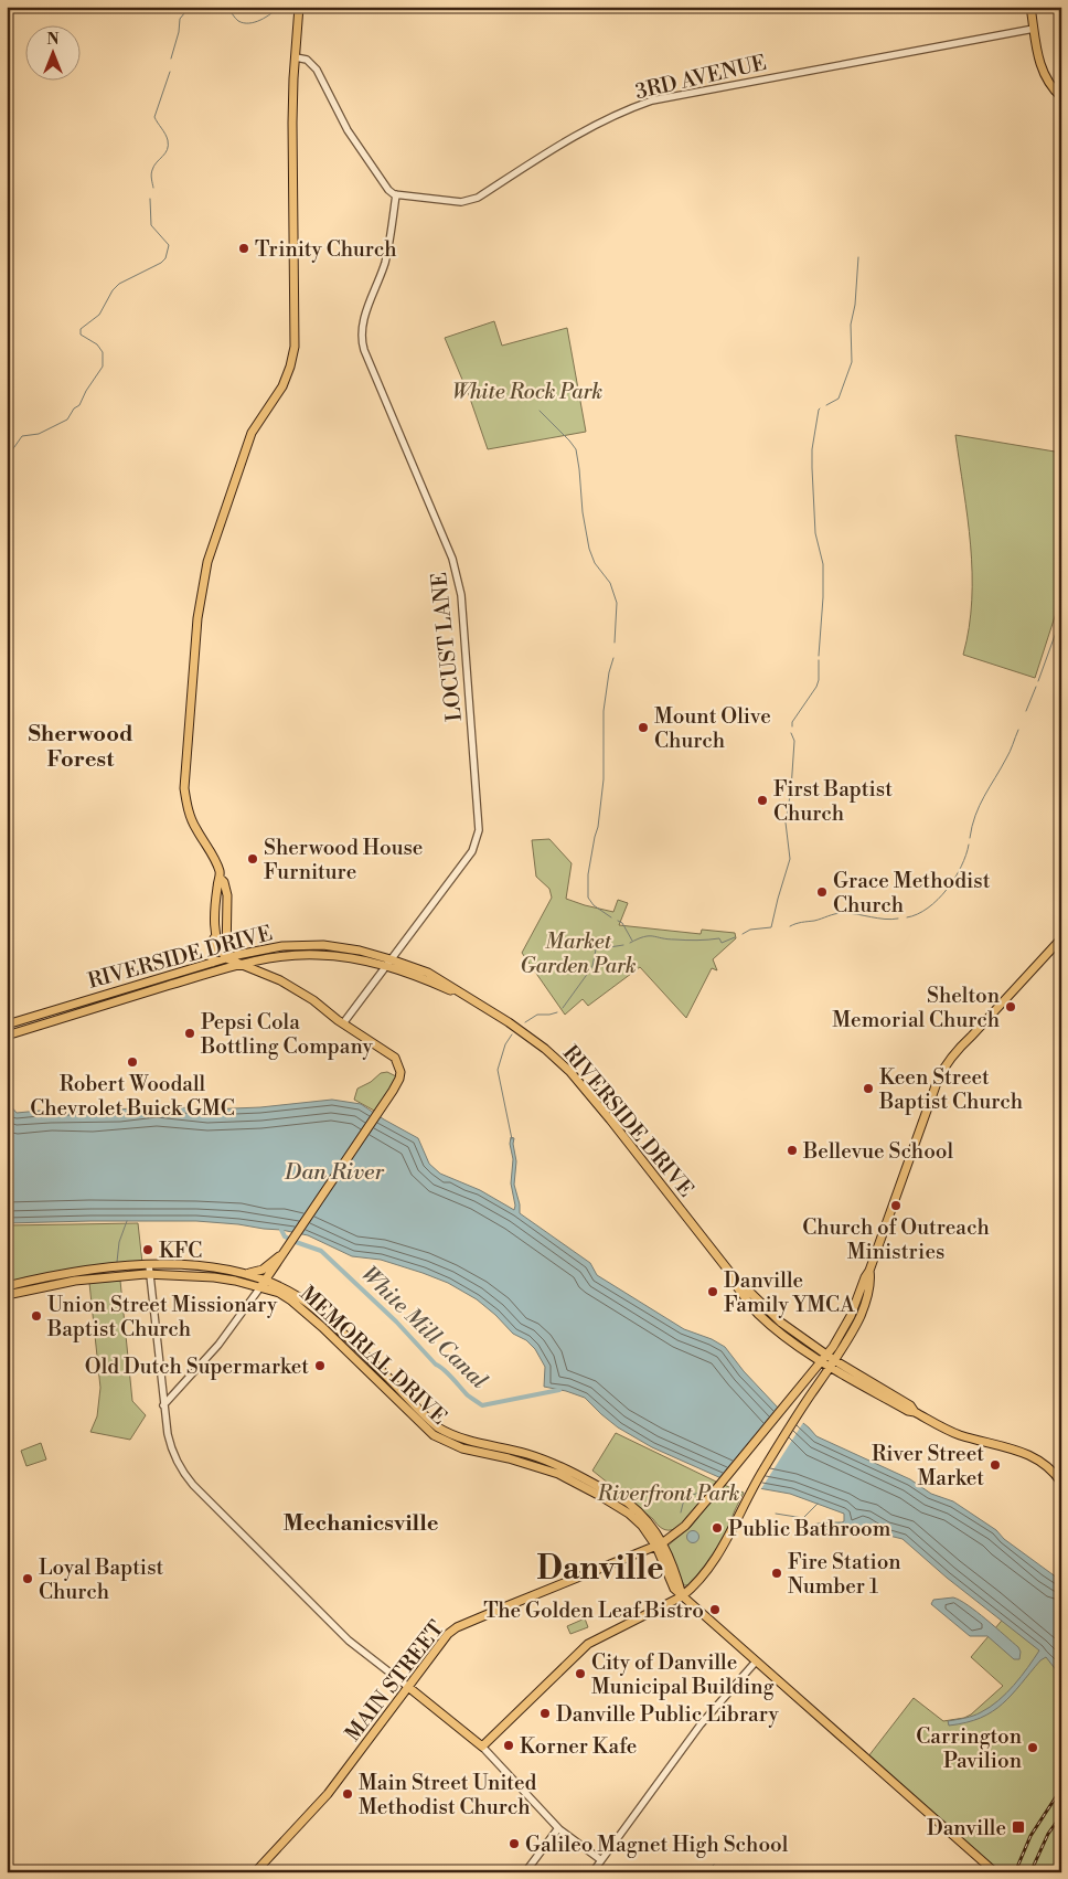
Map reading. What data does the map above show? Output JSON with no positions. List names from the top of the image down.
{
  "streets": {
    "main road": ["RIVERSIDE DRIVE", "MEMORIAL DRIVE", "MAIN STREET"],
    "street": ["3RD AVENUE", "LOCUST LANE"]
  },
  "crossings": [
    ["3RD AVENUE", "LOCUST LANE"],
    ["LOCUST LANE", "RIVERSIDE DRIVE"],
    ["RIVERSIDE DRIVE", "MAIN STREET"],
    ["MEMORIAL DRIVE", "MAIN STREET"]
  ],
  "districts": ["Sherwood Forest", "Mechanicsville", "Danville"],
  "water": ["Dan River", "White Mill Canal"],
  "parks": ["White Rock Park", "Market Garden Park", "Riverfront Park"],
  "places": {
    "other": [
      "Trinity Church",
      "Mount Olive Church",
      "First Baptist Church",
      "Sherwood House Furniture",
      "Grace Methodist Church",
      "Shelton Memorial Church",
      "Pepsi Cola Bottling Company",
      "Robert Woodall Chevrolet Buick GMC",
      "Keen Street Baptist Church",
      "Bellevue School",
      "Church of Outreach Ministries",
      "KFC",
      "Danville Family YMCA",
      "Union Street Missionary Baptist Church",
      "Old Dutch Supermarket",
      "River Street Market",
      "Public Bathroom",
      "Fire Station Number 1",
      "Loyal Baptist Church",
      "The Golden Leaf Bistro",
      "City of Danville Municipal Building",
      "Danville Public Library",
      "Korner Kafe",
      "Carrington Pavilion",
      "Main Street United Methodist Church",
      "Galileo Magnet High School"
    ],
    "transit": ["Danville"]
  },
  "north": "top"
}
